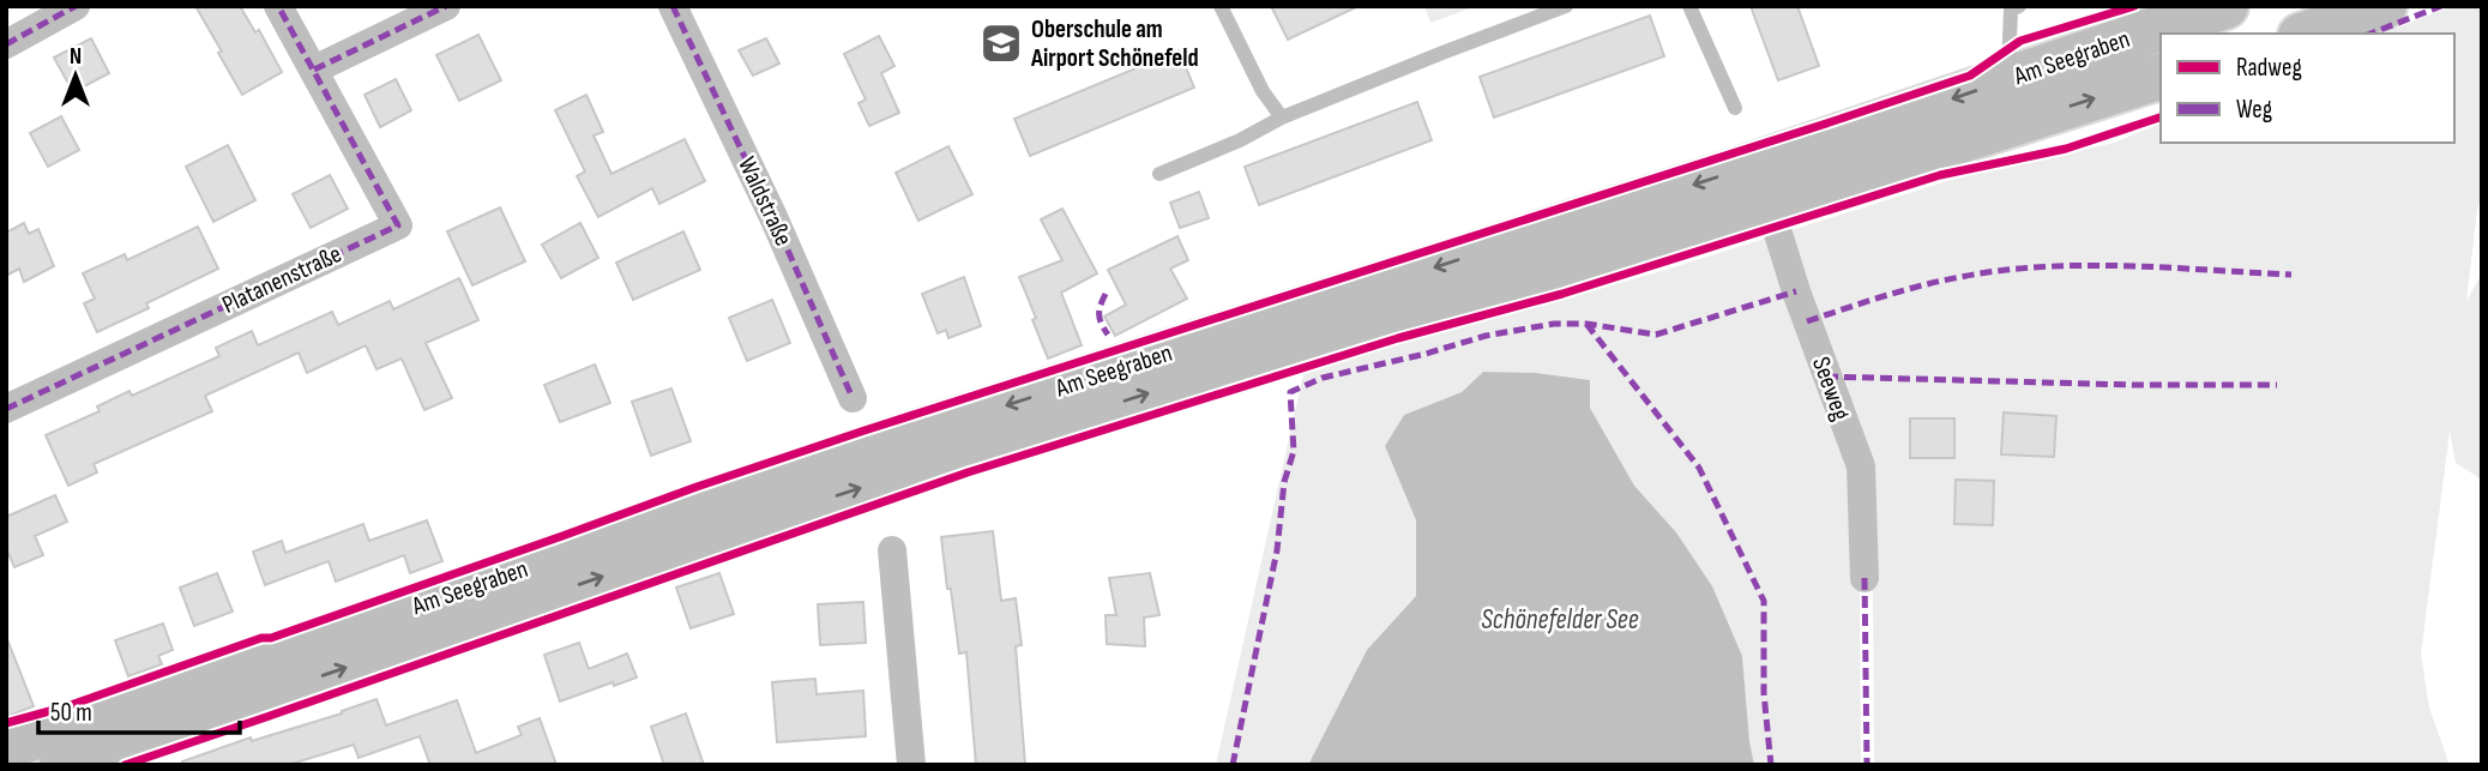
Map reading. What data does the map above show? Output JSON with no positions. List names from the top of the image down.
{
  "streets": {
    "main road": ["Am Seegraben"],
    "street": ["Waldstraße", "Platanenstraße", "Seeweg"]
  },
  "crossings": [
    ["Am Seegraben", "Seeweg"]
  ],
  "water": ["Schönefelder See"],
  "places": {
    "school or university": ["Oberschule am Airport Schönefeld"]
  },
  "legend": ["Radweg", "Weg"],
  "scale_bar": "50 m",
  "north": "top"
}
